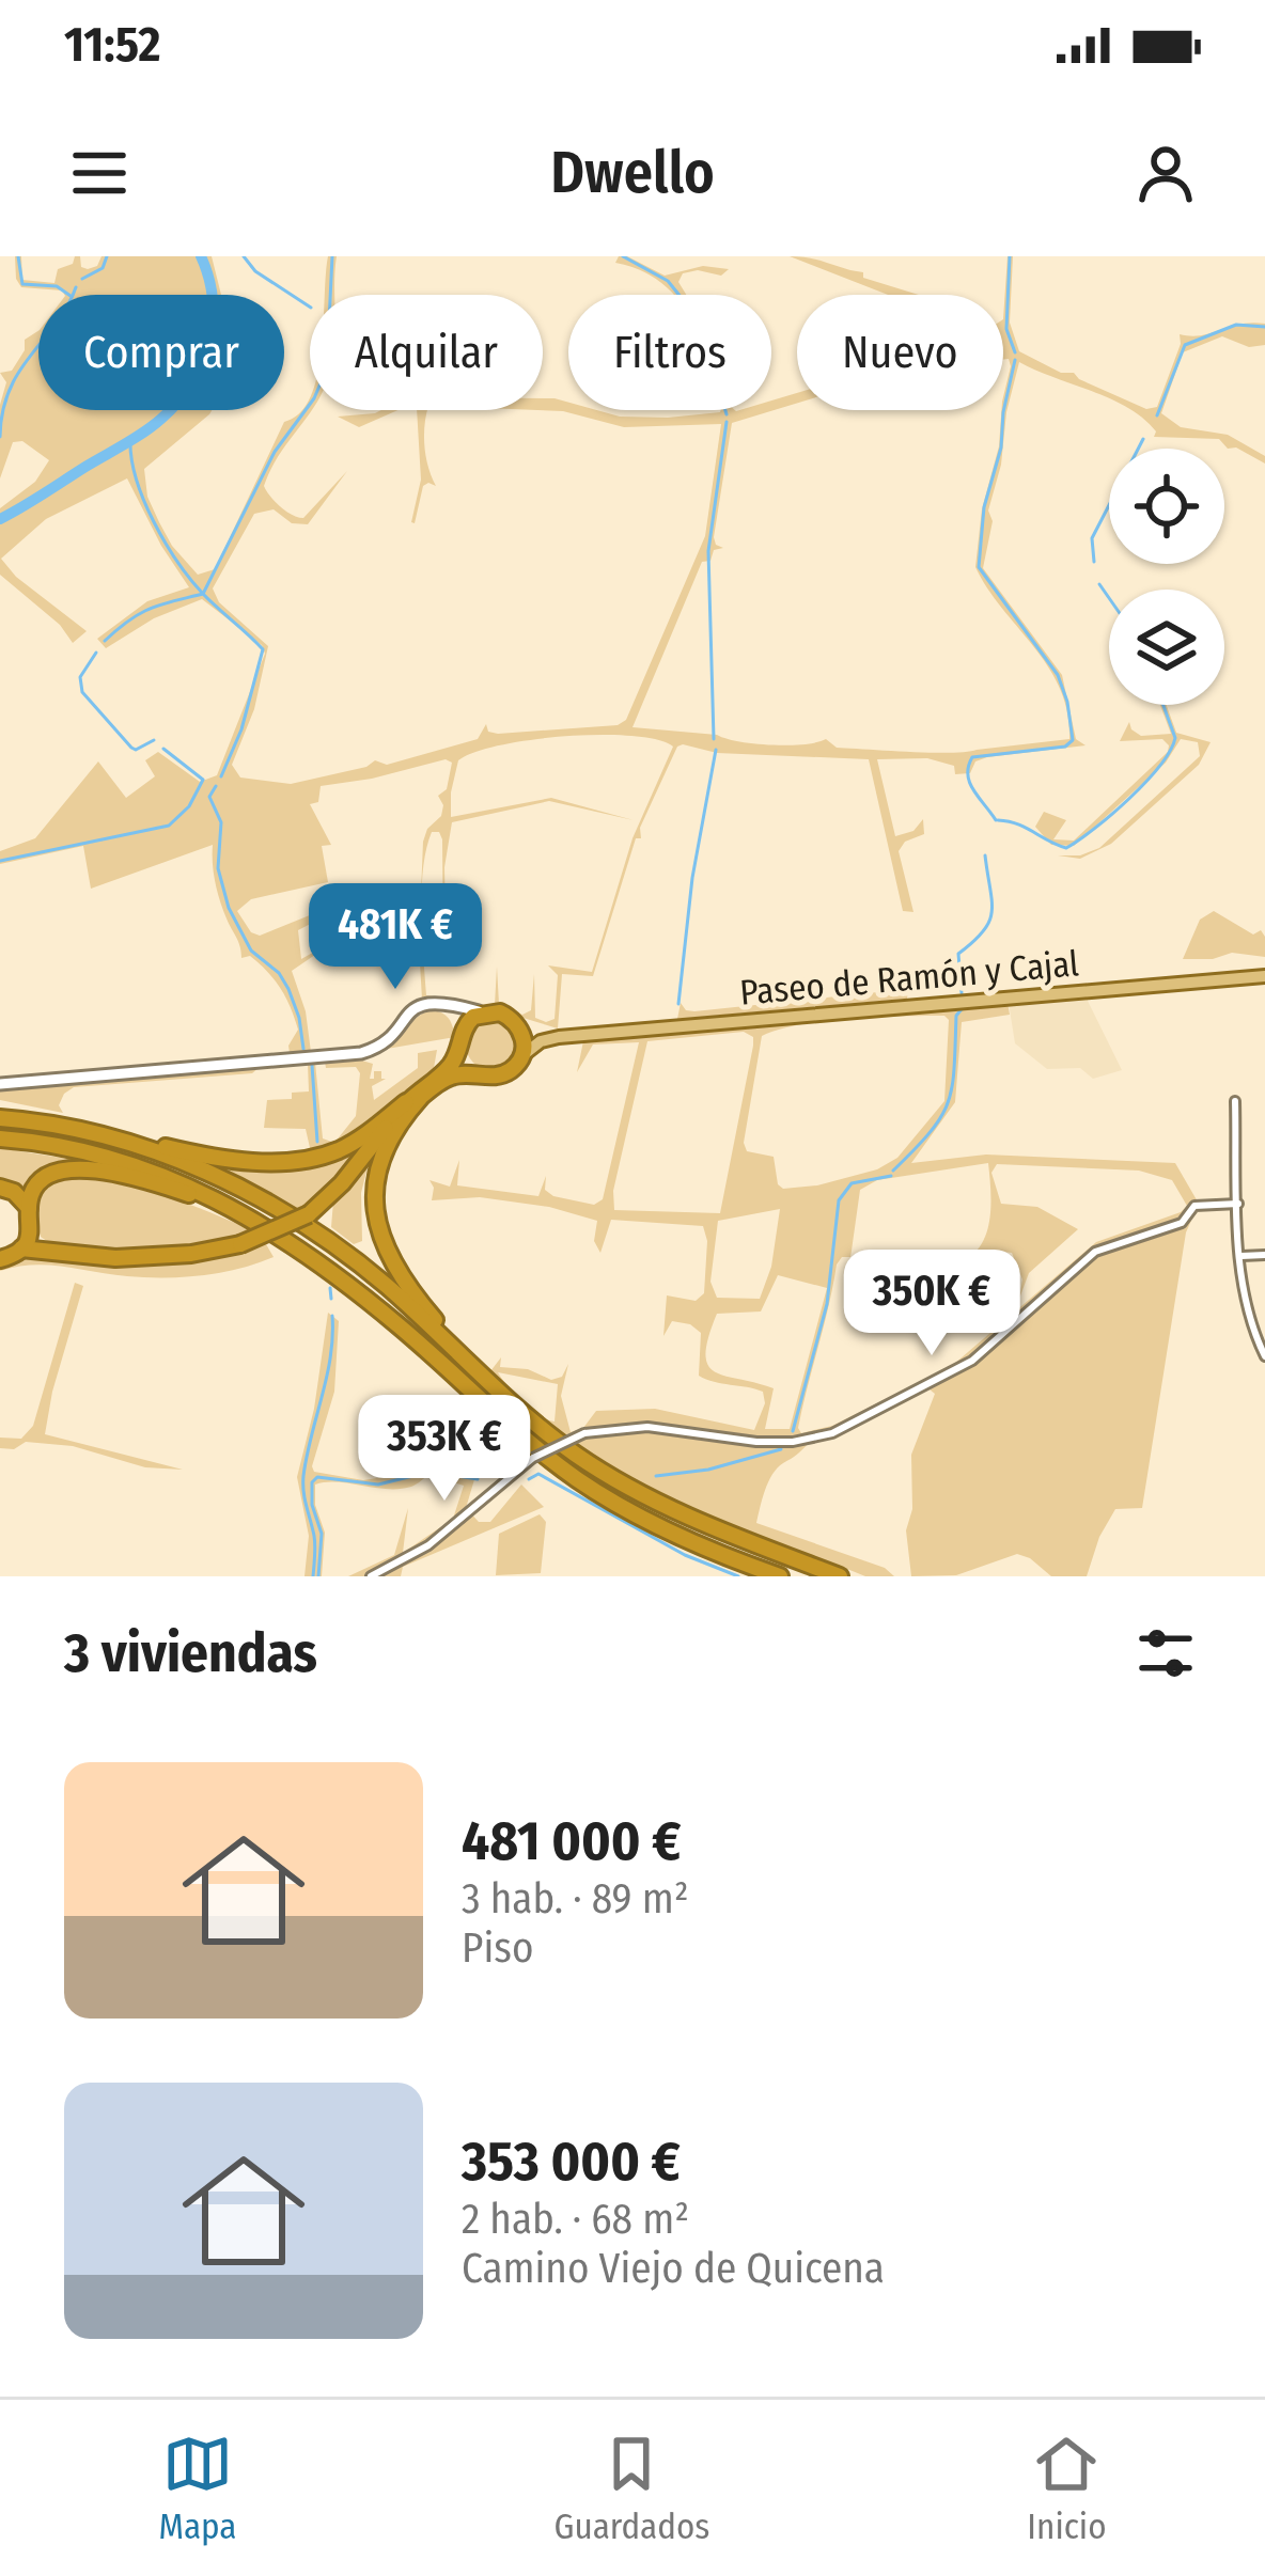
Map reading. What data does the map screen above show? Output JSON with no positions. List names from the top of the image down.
{
  "streets": {
    "main road": ["Paseo de Ramón y Cajal"]
  },
  "page": {
    "status": "11:52",
    "header": "Dwello",
    "chip": [
      "Comprar",
      "Alquilar",
      "Filtros",
      "Nuevo"
    ],
    "price": ["481K €", "350K €", "353K €"],
    "heading": "3 viviendas",
    "list": [
      {
        "name": "481 000 €",
        "note": "3 hab. · 89 m² · Piso"
      },
      {
        "name": "353 000 €",
        "note": "2 hab. · 68 m² · Camino Viejo de Quicena"
      }
    ],
    "tabs": ["Mapa", "Guardados", "Inicio"]
  }
}
